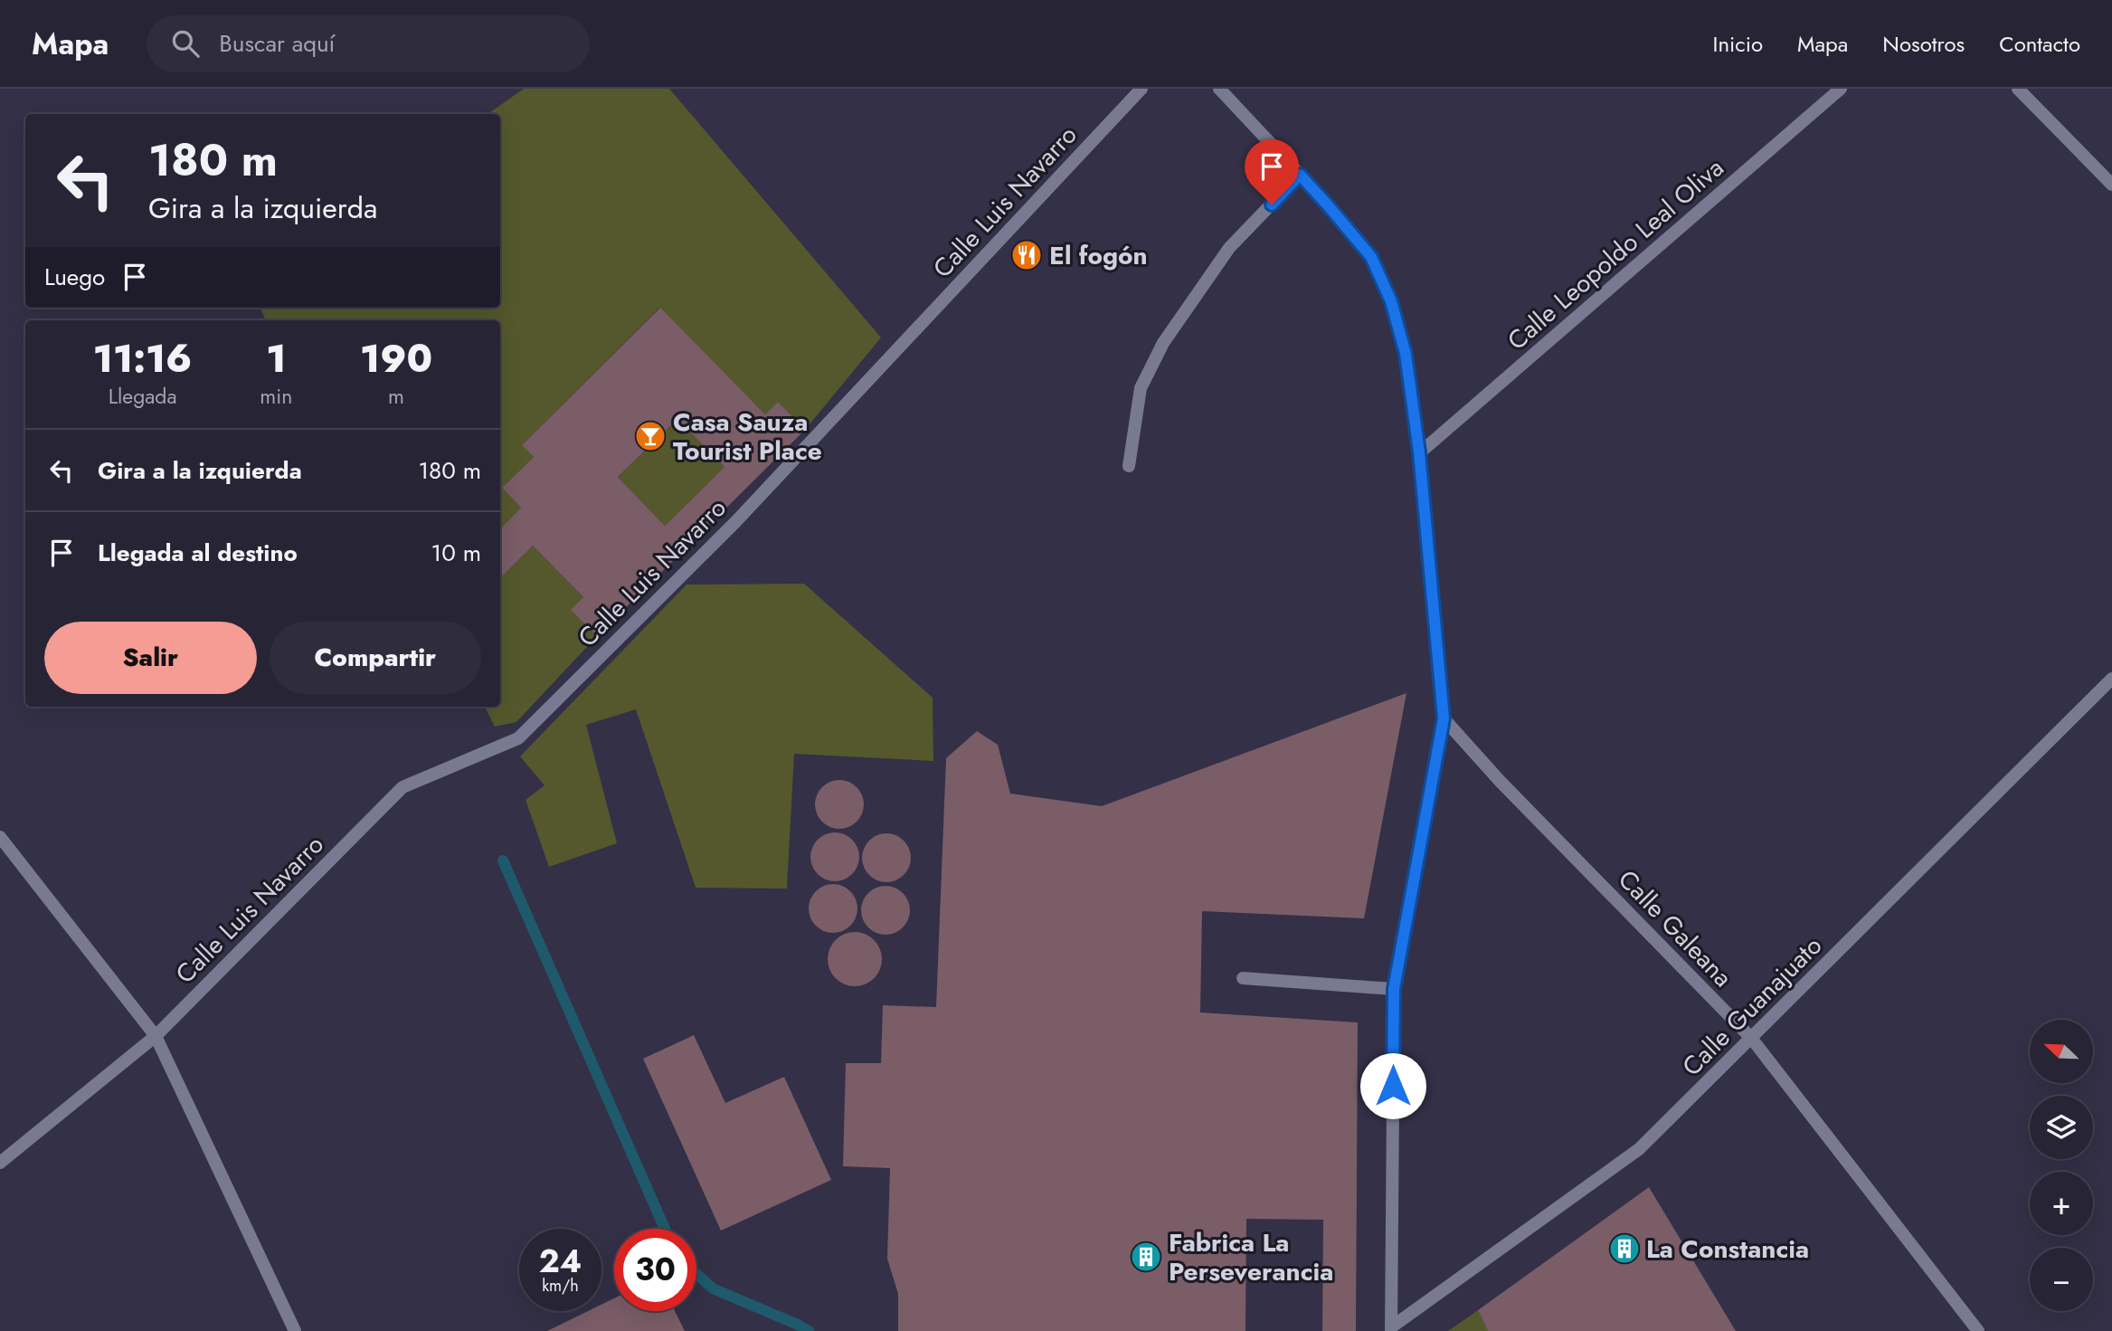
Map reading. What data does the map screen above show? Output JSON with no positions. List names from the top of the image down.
{
  "streets": {
    "street": [
      "Calle Luis Navarro",
      "Calle Leopoldo Leal Oliva",
      "Calle Galeana",
      "Calle Guanajuato"
    ]
  },
  "crossings": [
    ["Calle Galeana", "Calle Guanajuato"]
  ],
  "places": {
    "restaurant": ["El fogón"],
    "bar": ["Casa Sauza Tourist Place"],
    "building": ["La Constancia", "Fabrica La Perseverancia"]
  },
  "north": "top left",
  "page": {
    "header": "Mapa",
    "search": "Buscar aquí",
    "nav": [
      "Inicio",
      "Mapa",
      "Nosotros",
      "Contacto"
    ],
    "turn": ["180 m", "Gira a la izquierda"],
    "then": "Luego",
    "eta": [
      "11:16",
      "Llegada",
      "1",
      "min",
      "190",
      "m"
    ],
    "list": [
      {
        "name": "Gira a la izquierda",
        "value": "180 m"
      },
      {
        "name": "Llegada al destino",
        "value": "10 m"
      }
    ],
    "buttons": ["Salir", "Compartir"],
    "map_buttons": ["+", "−"],
    "speed": "24 km/h",
    "limit": "30"
  }
}
